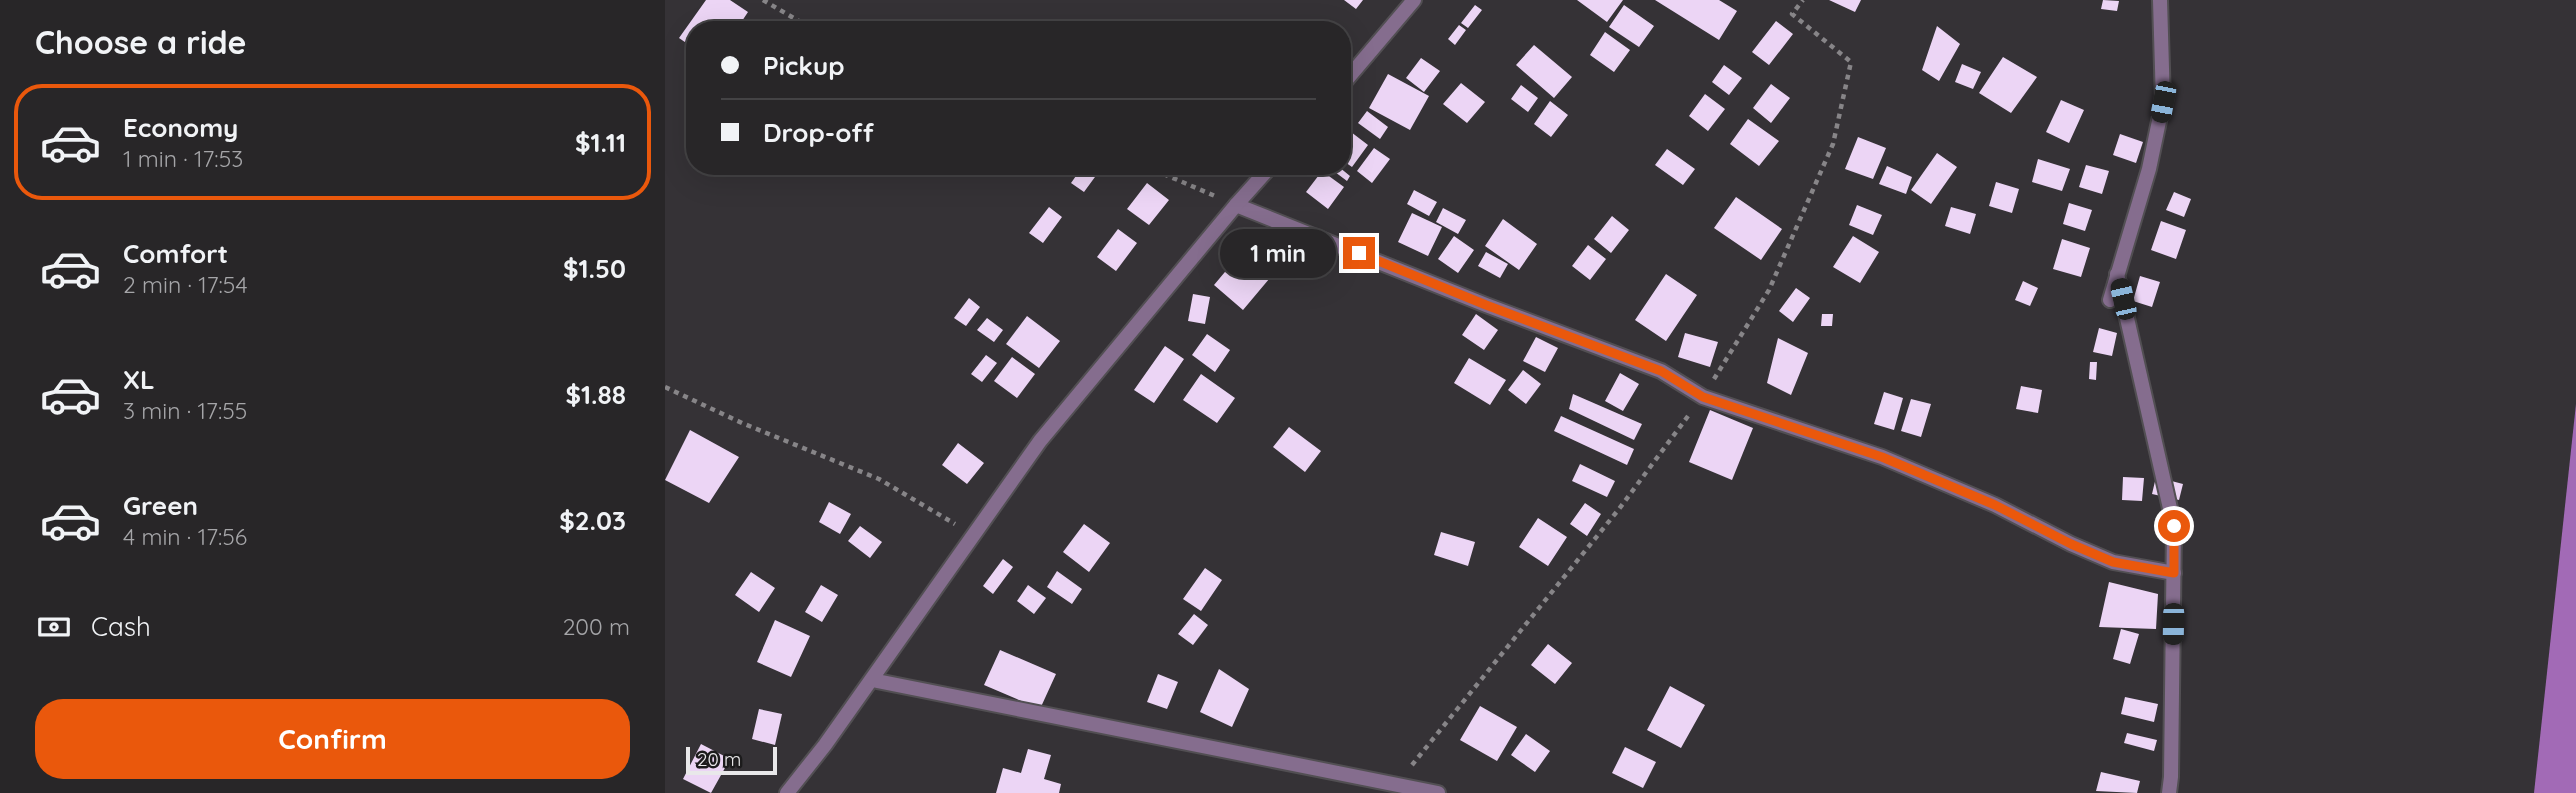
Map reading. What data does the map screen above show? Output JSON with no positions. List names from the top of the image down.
{
  "scale_bar": "20 m",
  "page": {
    "heading": "Choose a ride",
    "banner": ["Pickup", "Drop-off"],
    "list": [
      {
        "name": "Economy",
        "note": "1 min · 17:53",
        "value": "$1.11"
      },
      {
        "name": "Comfort",
        "note": "2 min · 17:54",
        "value": "$1.50"
      },
      {
        "name": "XL",
        "note": "3 min · 17:55",
        "value": "$1.88"
      },
      {
        "name": "Green",
        "note": "4 min · 17:56",
        "value": "$2.03"
      }
    ],
    "bubble": "1 min",
    "pay": ["Cash", "200 m"],
    "buttons": "Confirm",
    "scale": "20 m"
  }
}
